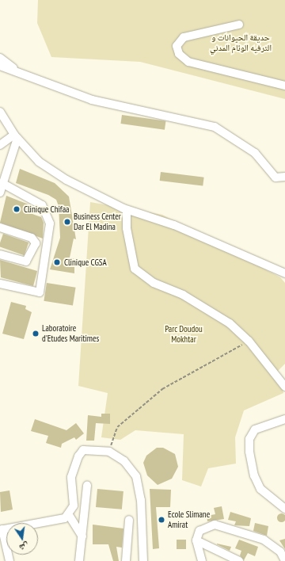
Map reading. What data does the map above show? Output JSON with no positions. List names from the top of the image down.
{
  "parks": ["حديقة الحيوانات و الترفيه الوئام المدني", "Parc Doudou Mokhtar"],
  "places": [
    "Clinique Chifaa",
    "Business Center Dar El Madina",
    "Clinique CGSA",
    "Laboratoire d'Etudes Maritimes",
    "Ecole Slimane Amirat"
  ],
  "north": "bottom"
}
